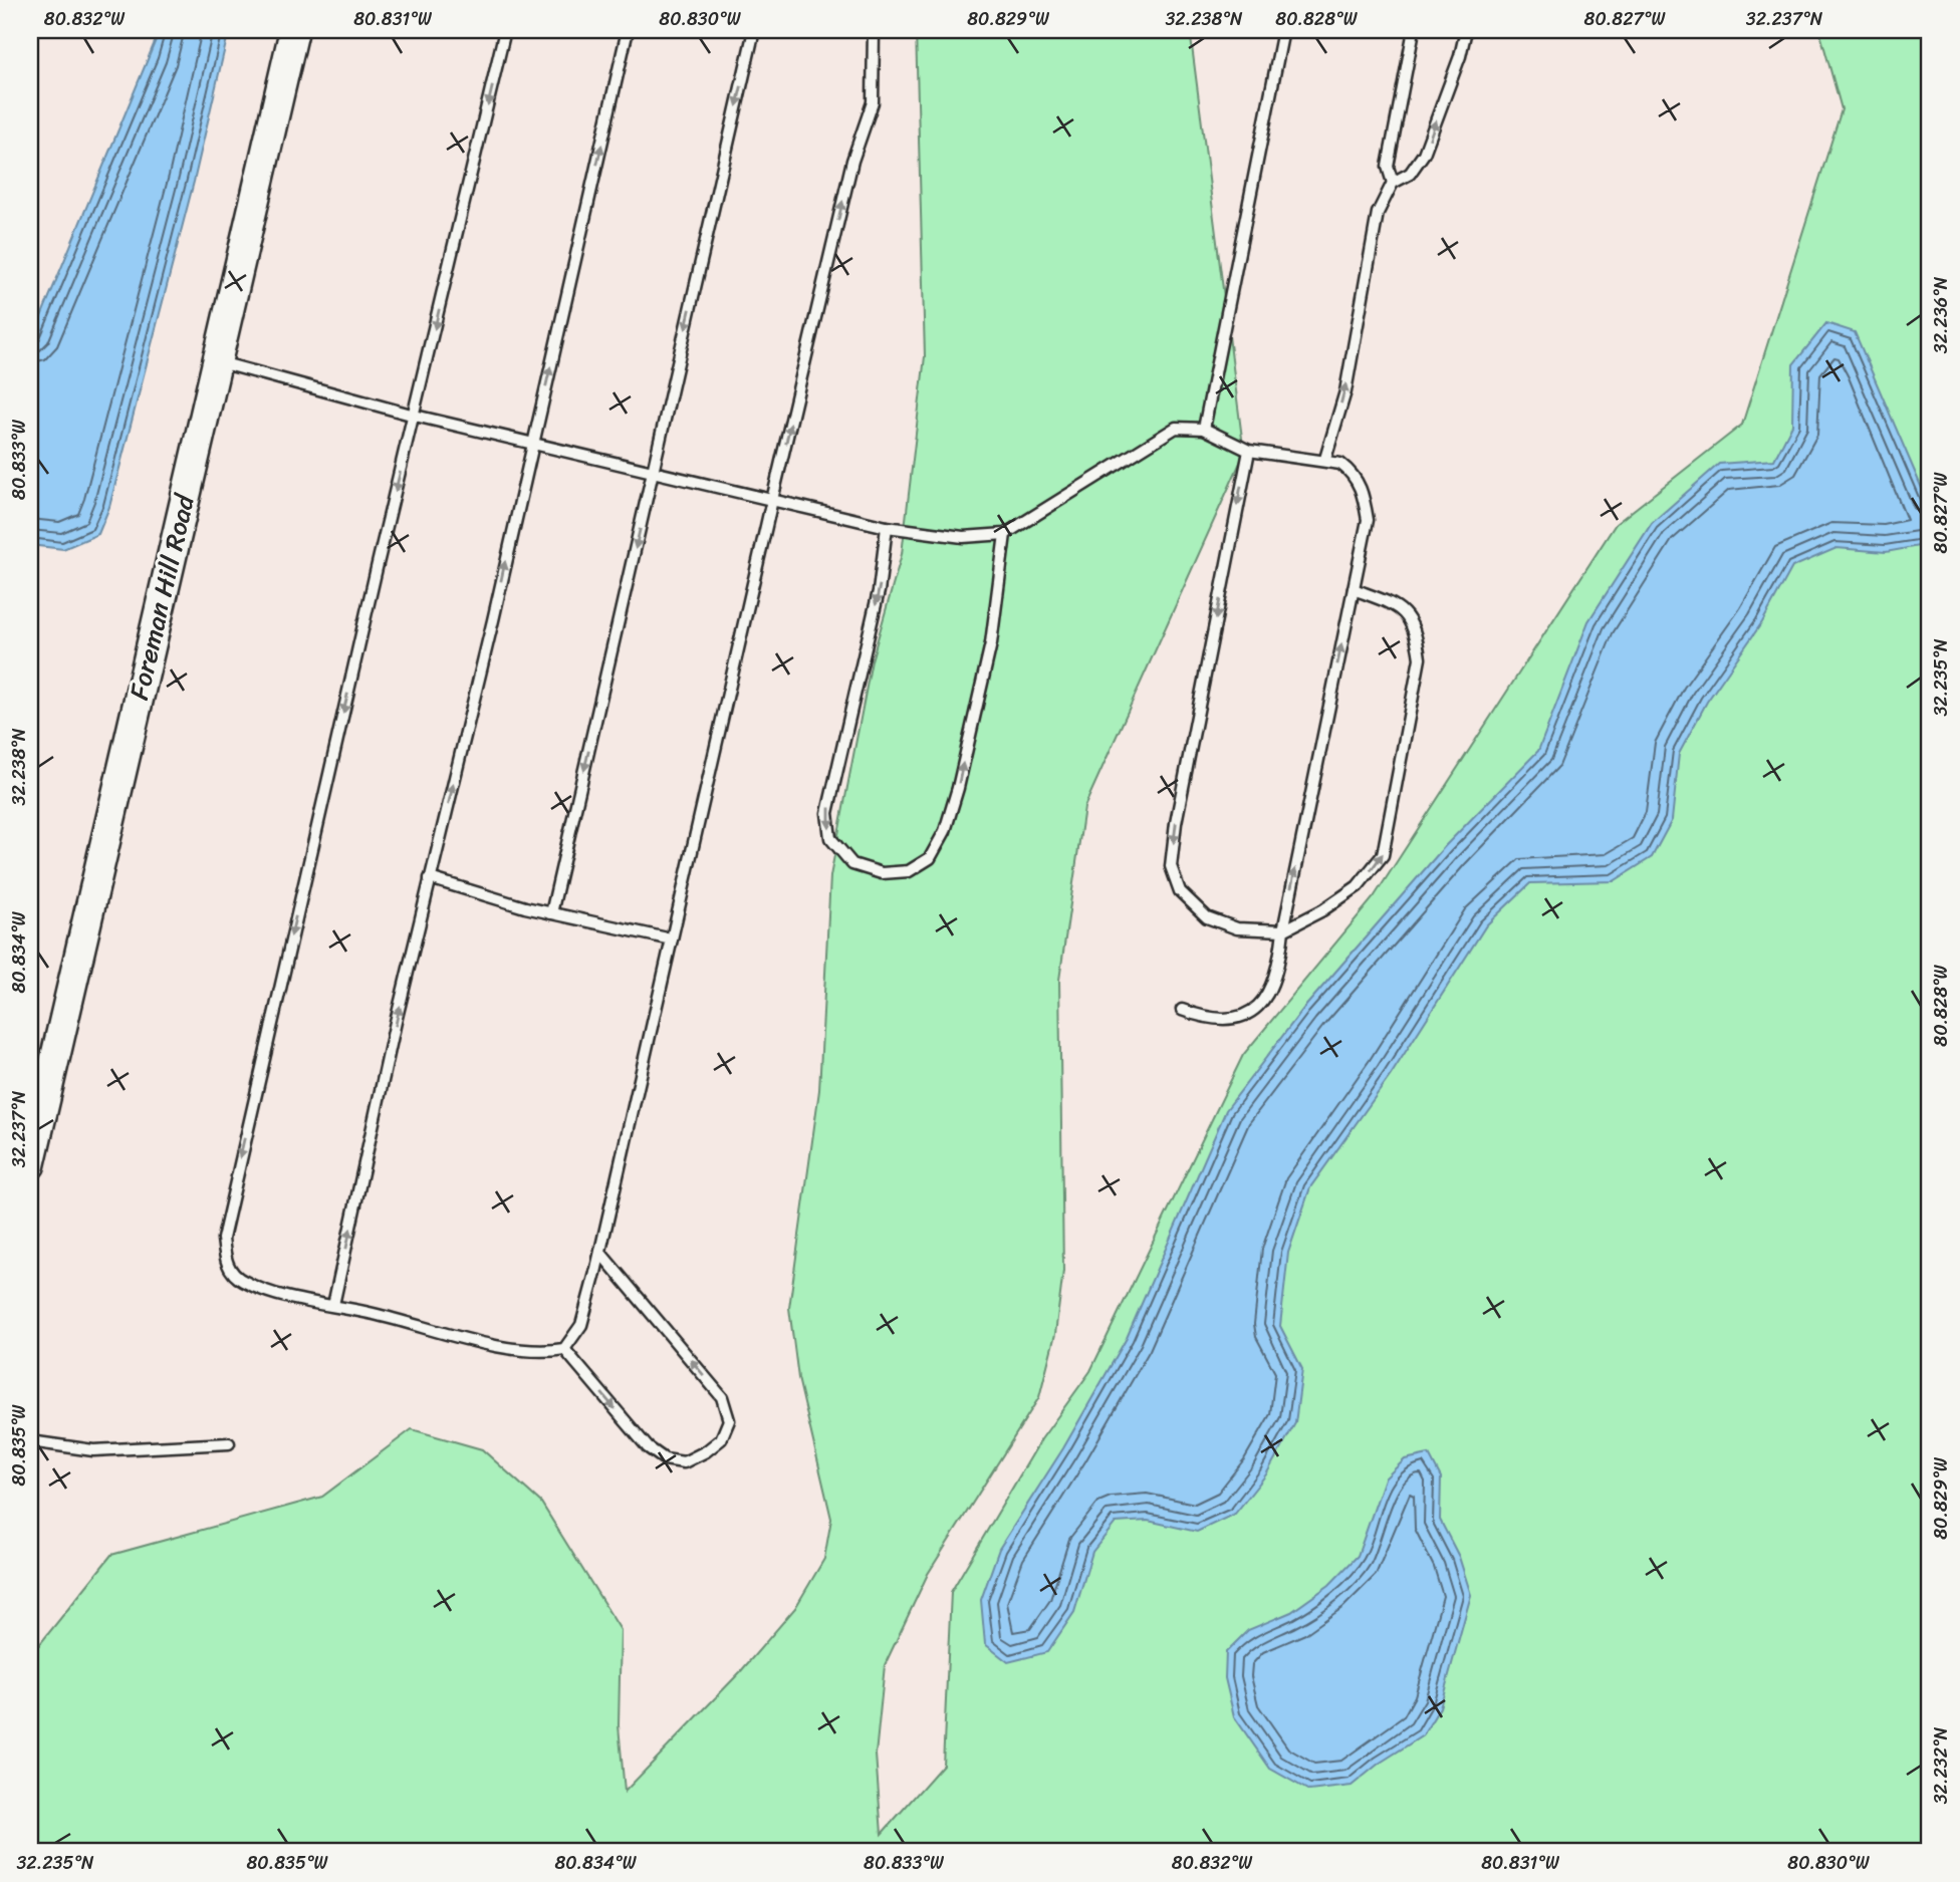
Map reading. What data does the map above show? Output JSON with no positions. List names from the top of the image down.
{
  "streets": {
    "street": ["Foreman Hill Road"]
  },
  "coordinates": [
    "80.832°W",
    "80.831°W",
    "80.830°W",
    "80.829°W",
    "32.238°N",
    "80.828°W",
    "80.827°W",
    "32.237°N",
    "32.236°N",
    "80.833°W",
    "32.235°N",
    "80.834°W",
    "80.835°W",
    "32.232°N"
  ]
}
